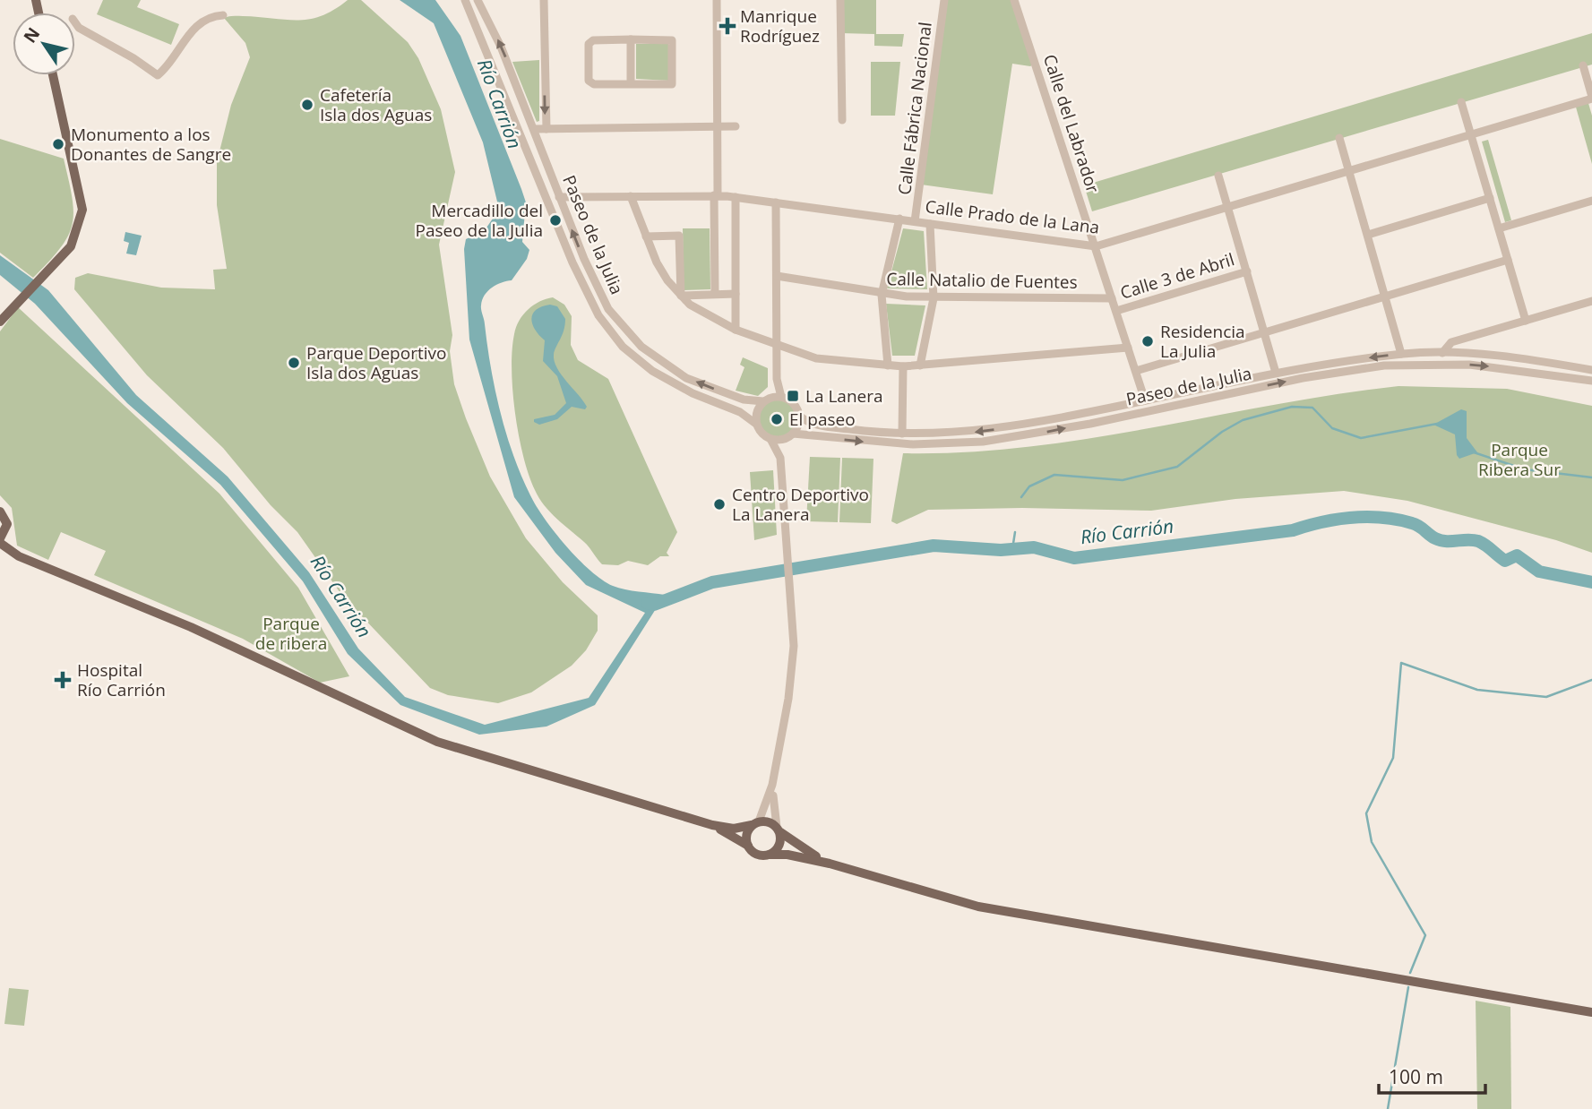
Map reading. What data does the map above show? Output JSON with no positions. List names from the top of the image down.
{
  "streets": {
    "street": [
      "Calle Fábrica Nacional",
      "Calle del Labrador",
      "Calle Prado de la Lana",
      "Paseo de la Julia",
      "Calle 3 de Abril",
      "Calle Natalio de Fuentes"
    ]
  },
  "crossings": [
    ["Calle Fábrica Nacional", "Calle Prado de la Lana"],
    ["Calle Fábrica Nacional", "Calle Natalio de Fuentes"],
    ["Calle del Labrador", "Calle Prado de la Lana"],
    ["Calle del Labrador", "Paseo de la Julia"],
    ["Calle del Labrador", "Calle 3 de Abril"],
    ["Calle del Labrador", "Calle Natalio de Fuentes"],
    ["Calle Prado de la Lana", "Paseo de la Julia"]
  ],
  "water": ["Río Carrión"],
  "parks": ["Parque Ribera Sur", "Parque de ribera"],
  "places": {
    "health": ["Manrique Rodríguez", "Hospital Río Carrión"],
    "other": [
      "Cafetería Isla dos Aguas",
      "Monumento a los Donantes de Sangre",
      "Mercadillo del Paseo de la Julia",
      "Residencia La Julia",
      "Parque Deportivo Isla dos Aguas",
      "El paseo",
      "Centro Deportivo La Lanera"
    ],
    "transit": ["La Lanera"]
  },
  "scale_bar": "100 m",
  "north": "top left"
}
